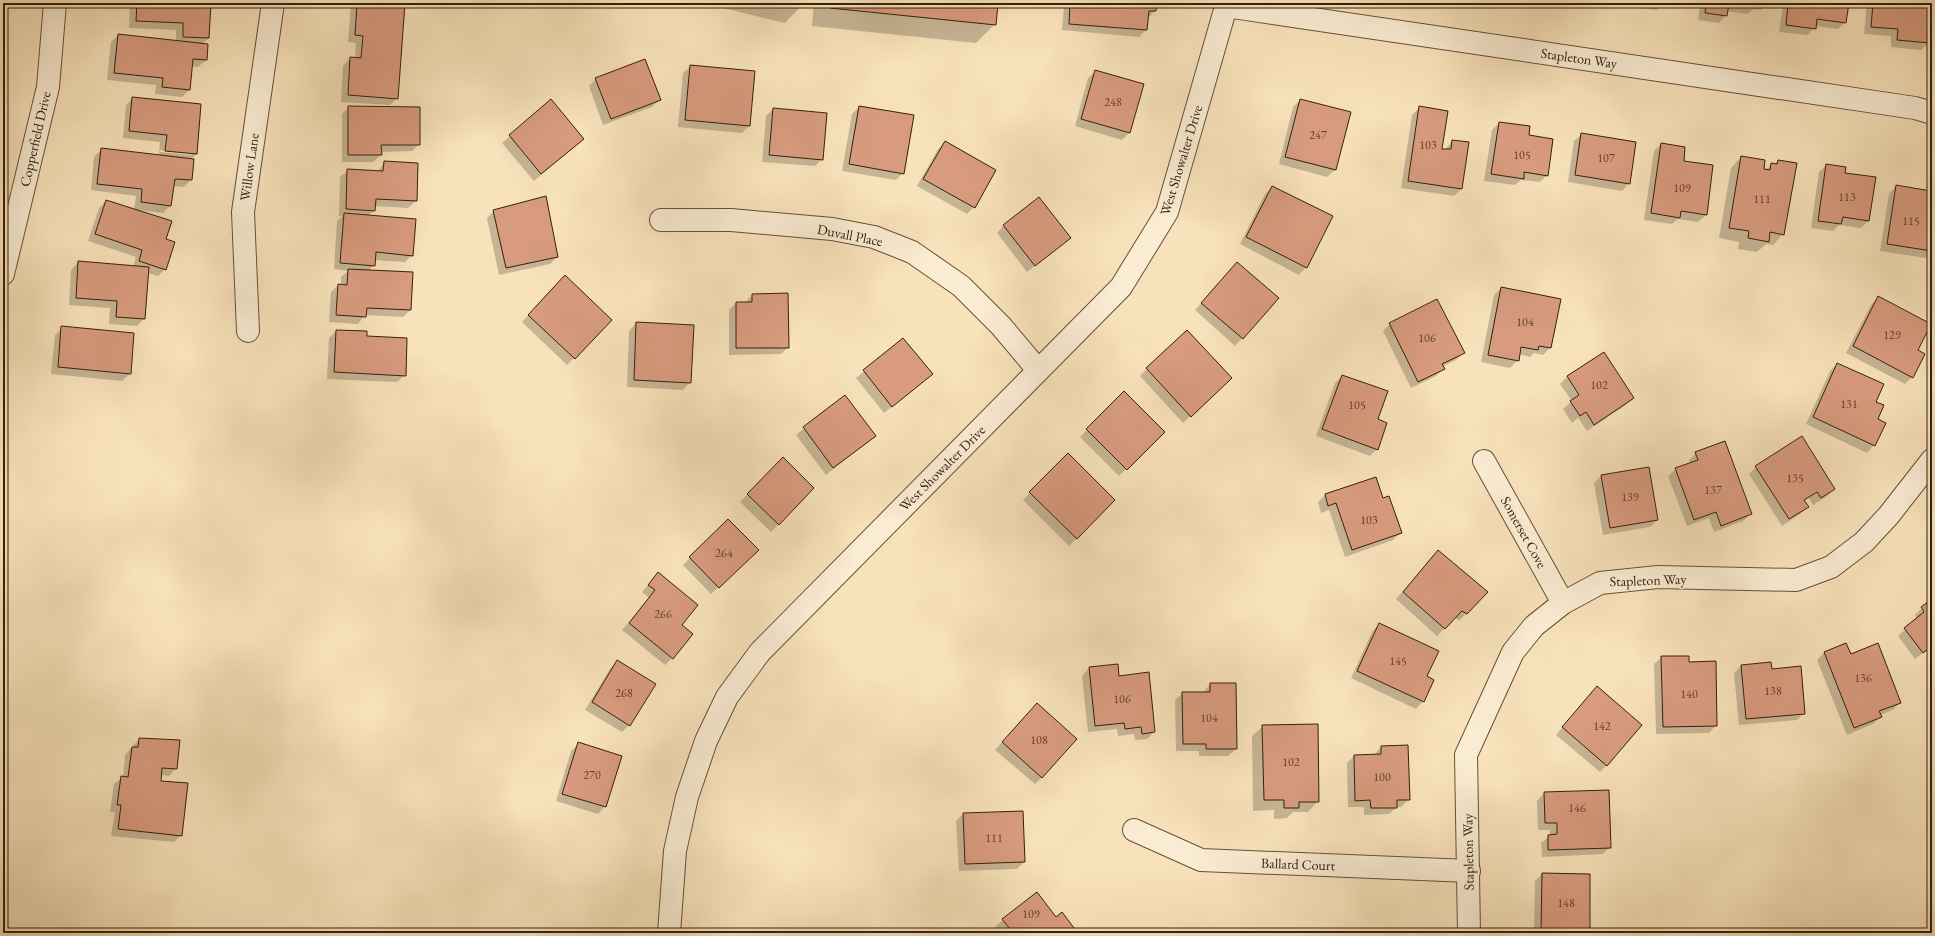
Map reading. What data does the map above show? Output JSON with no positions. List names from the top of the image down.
{
  "streets": {
    "street": [
      "Stapleton Way",
      "Copperfield Drive",
      "West Showalter Drive",
      "Willow Lane",
      "Duvall Place",
      "Somerset Cove",
      "Ballard Court"
    ]
  },
  "crossings": [
    ["Stapleton Way", "West Showalter Drive"],
    ["Stapleton Way", "Somerset Cove"],
    ["Stapleton Way", "Ballard Court"],
    ["West Showalter Drive", "Duvall Place"]
  ],
  "house_numbers": [
    "248",
    "247",
    "103",
    "105",
    "107",
    "109",
    "113",
    "111",
    "115",
    "104",
    "129",
    "106",
    "102",
    "131",
    "105",
    "135",
    "137",
    "139",
    "103",
    "264",
    "266",
    "145",
    "136",
    "138",
    "268",
    "140",
    "106",
    "104",
    "142",
    "108",
    "102",
    "270",
    "100",
    "146",
    "111",
    "148",
    "109"
  ]
}
